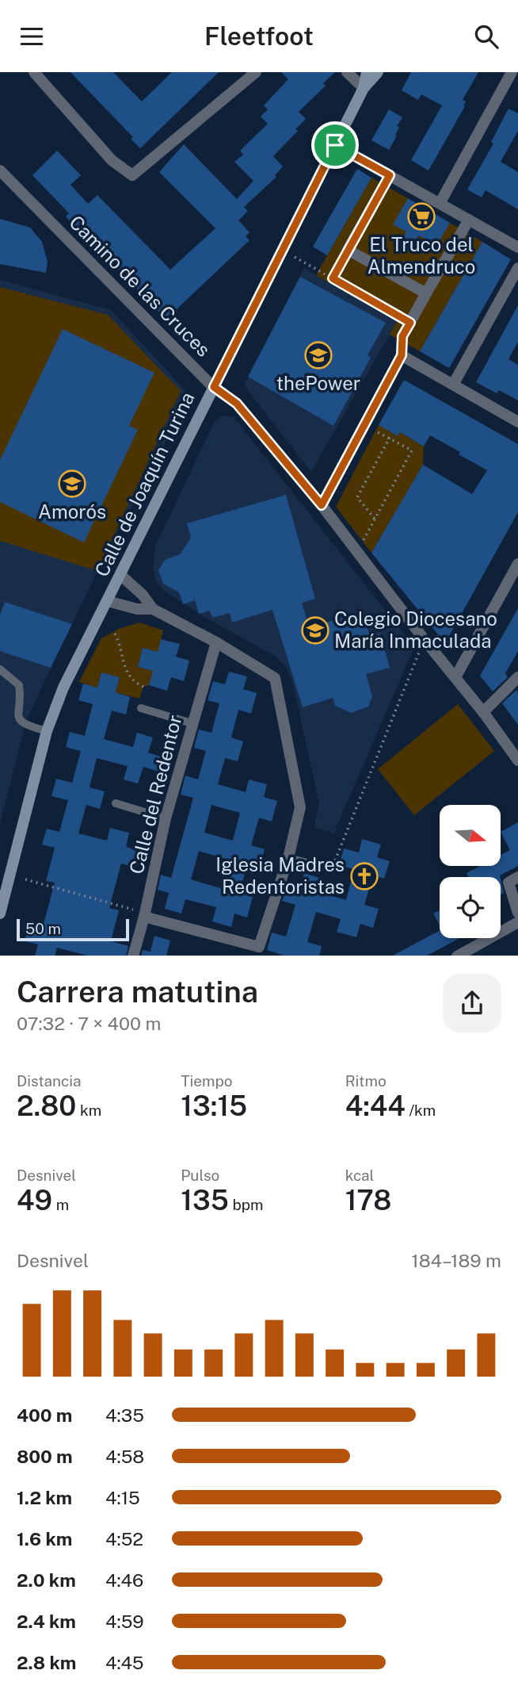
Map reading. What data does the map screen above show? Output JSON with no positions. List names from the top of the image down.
{
  "streets": {
    "main road": ["Calle de Joaquín Turina"],
    "street": ["Camino de las Cruces", "Calle del Redentor"]
  },
  "crossings": [
    ["Camino de las Cruces", "Calle de Joaquín Turina"]
  ],
  "places": {
    "supermarket": ["El Truco del Almendruco"],
    "school or university": ["thePower", "Amorós", "Colegio Diocesano María Inmaculada"],
    "church": ["Iglesia Madres Redentoristas"]
  },
  "scale_bar": "50 m",
  "north": "right",
  "page": {
    "header": "Fleetfoot",
    "scale": "50 m",
    "heading": ["Carrera matutina", "07:32 · 7 × 400 m"],
    "stats": [
      ["Distancia", "2.80 km"],
      ["Tiempo", "13:15"],
      ["Ritmo", "4:44 /km"],
      ["Desnivel", "49 m"],
      ["Pulso", "135 bpm"],
      ["kcal", "178"]
    ],
    "chart": ["Desnivel", "184–189 m"],
    "list": [
      {
        "name": "400 m",
        "note": "4:35"
      },
      {
        "name": "800 m",
        "note": "4:58"
      },
      {
        "name": "1.2 km",
        "note": "4:15"
      },
      {
        "name": "1.6 km",
        "note": "4:52"
      },
      {
        "name": "2.0 km",
        "note": "4:46"
      },
      {
        "name": "2.4 km",
        "note": "4:59"
      },
      {
        "name": "2.8 km",
        "note": "4:45"
      }
    ]
  }
}
